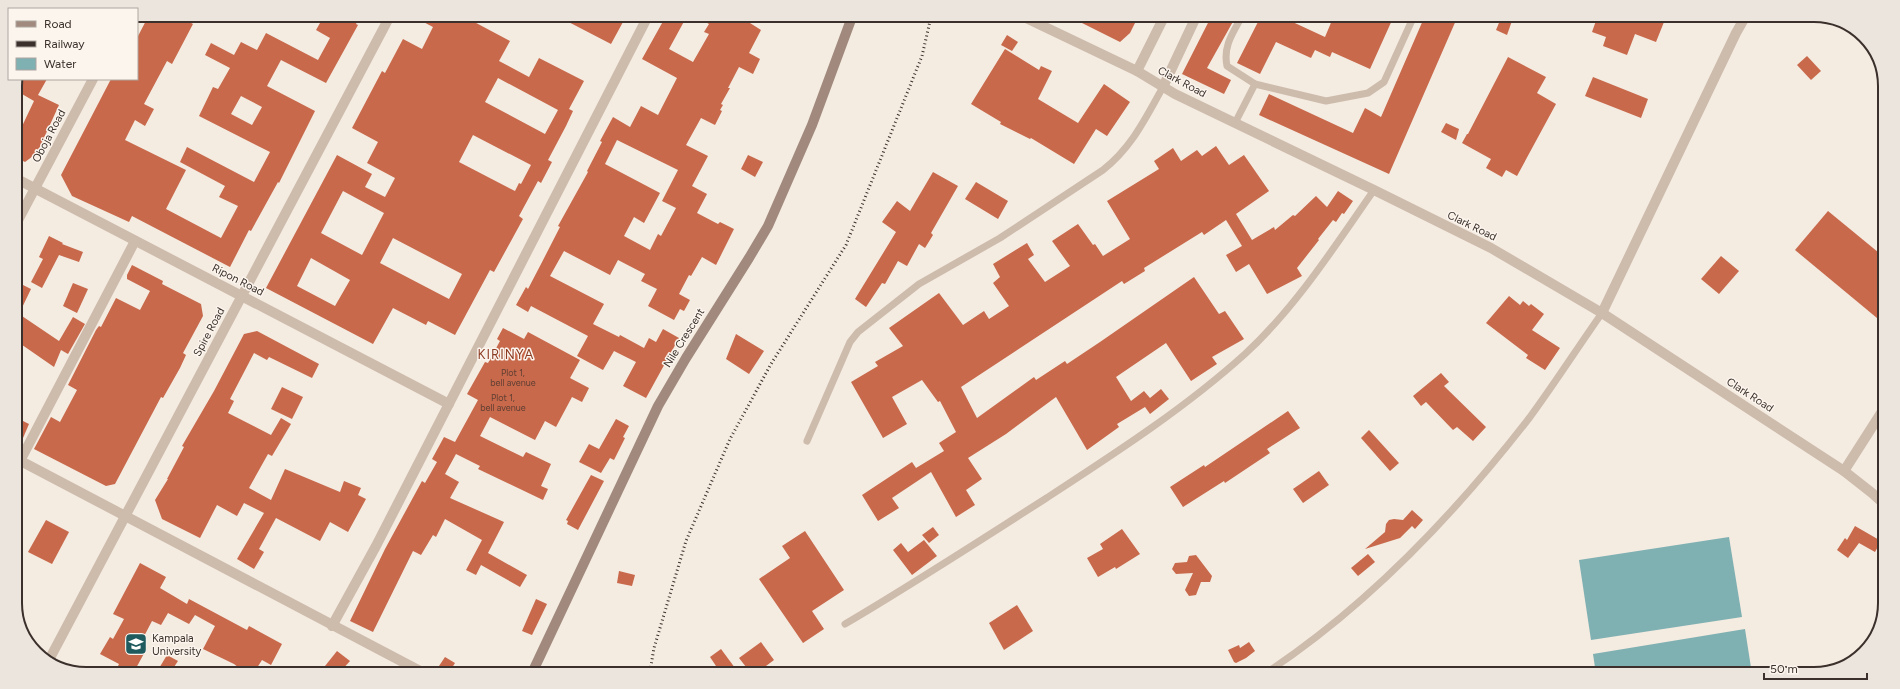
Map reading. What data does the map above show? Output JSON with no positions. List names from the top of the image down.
{
  "streets": {
    "street": [
      "Clark Road",
      "Oboja Road",
      "Ripon Road",
      "Spire Road",
      "Nile Crescent"
    ]
  },
  "crossings": [
    ["Oboja Road", "Ripon Road"],
    ["Ripon Road", "Spire Road"]
  ],
  "districts": ["KIRINYA"],
  "places": {
    "school or university": ["Kampala University"]
  },
  "house_numbers": ["Plot 1, bell avenue", "Plot 1, bell avenue"],
  "legend": ["Road", "Railway", "Water"],
  "scale_bar": "50 m"
}
